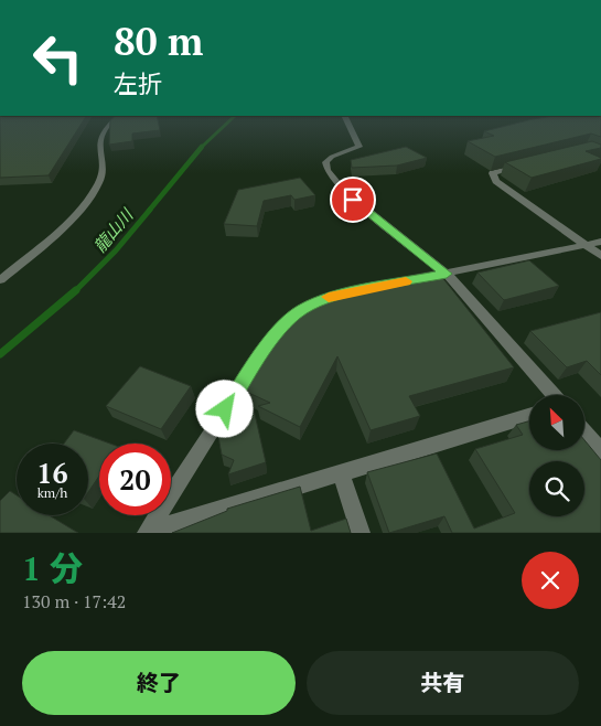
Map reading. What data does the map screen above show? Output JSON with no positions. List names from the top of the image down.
{
  "water": ["龍山川"],
  "north": "top left",
  "page": {
    "turn": ["80 m", "左折"],
    "speed": "16 km/h",
    "limit": "20",
    "heading": ["1 分", "130 m · 17:42"],
    "buttons": ["終了", "共有"]
  }
}
